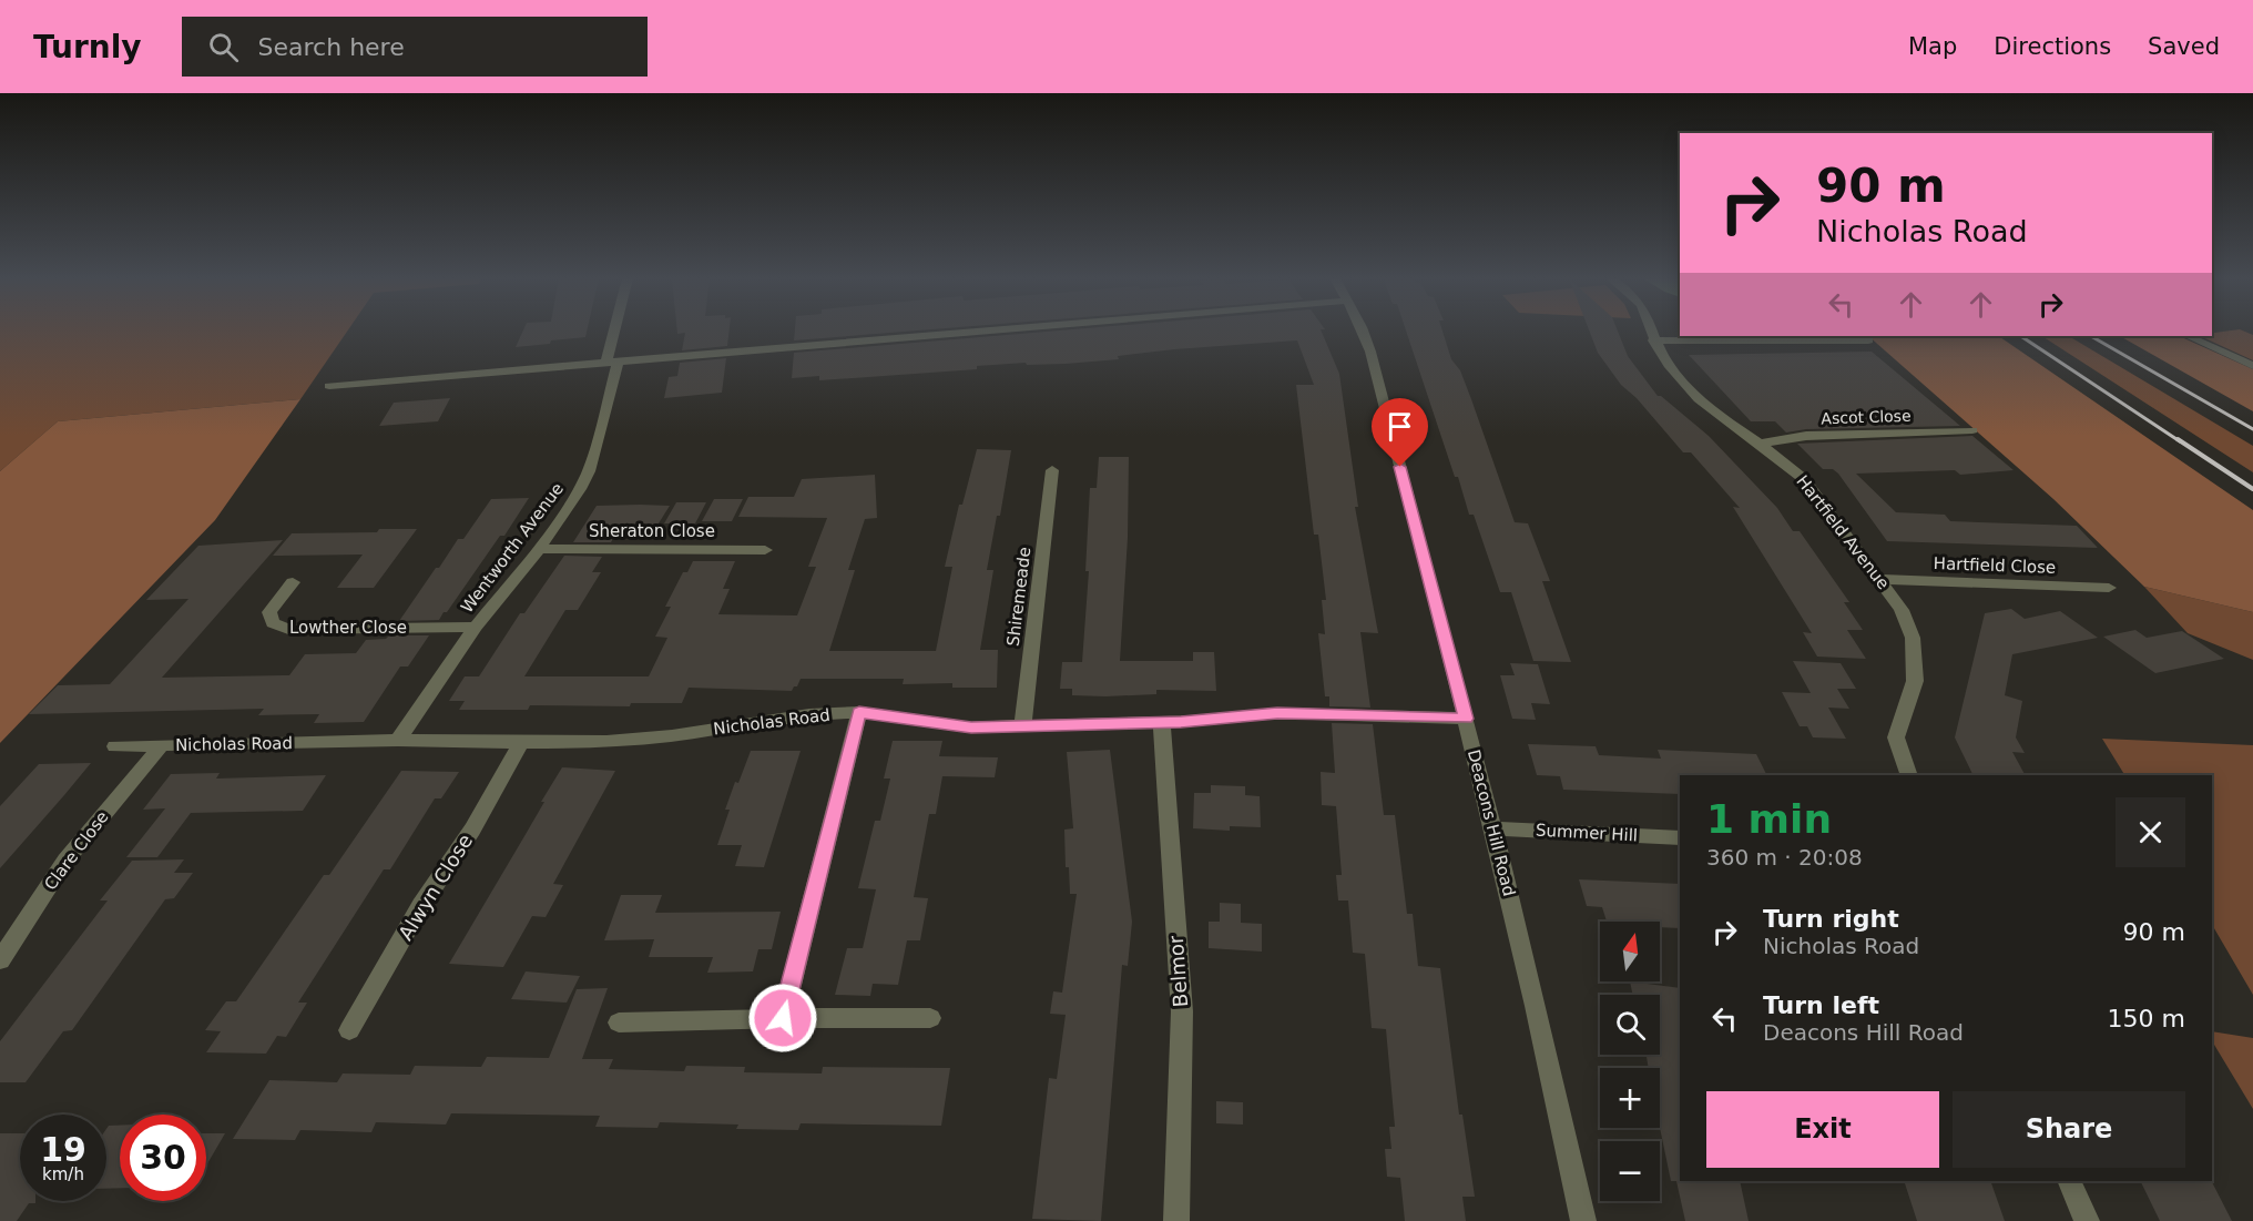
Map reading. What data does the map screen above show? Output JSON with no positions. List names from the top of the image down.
{
  "streets": {
    "street": [
      "Ascot Close",
      "Sheraton Close",
      "Hartfield Avenue",
      "Wentworth Avenue",
      "Hartfield Close",
      "Shiremeade",
      "Lowther Close",
      "Nicholas Road",
      "Deacons Hill Road",
      "Summer Hill",
      "Clare Close",
      "Alwyn Close",
      "Belmor"
    ]
  },
  "crossings": [
    ["Ascot Close", "Hartfield Avenue"],
    ["Sheraton Close", "Wentworth Avenue"],
    ["Hartfield Avenue", "Hartfield Close"],
    ["Wentworth Avenue", "Lowther Close"],
    ["Wentworth Avenue", "Nicholas Road"],
    ["Shiremeade", "Nicholas Road"],
    ["Nicholas Road", "Deacons Hill Road"],
    ["Nicholas Road", "Clare Close"],
    ["Nicholas Road", "Alwyn Close"],
    ["Nicholas Road", "Belmor"],
    ["Deacons Hill Road", "Summer Hill"]
  ],
  "north": "top",
  "page": {
    "header": "Turnly",
    "search": "Search here",
    "nav": ["Map", "Directions", "Saved"],
    "turn": ["90 m", "Nicholas Road"],
    "heading": ["1 min", "360 m · 20:08"],
    "list": [
      {
        "name": "Turn right",
        "note": "Nicholas Road",
        "value": "90 m"
      },
      {
        "name": "Turn left",
        "note": "Deacons Hill Road",
        "value": "150 m"
      }
    ],
    "map_buttons": ["+", "−"],
    "buttons": ["Exit", "Share"],
    "speed": "19 km/h",
    "limit": "30"
  }
}
